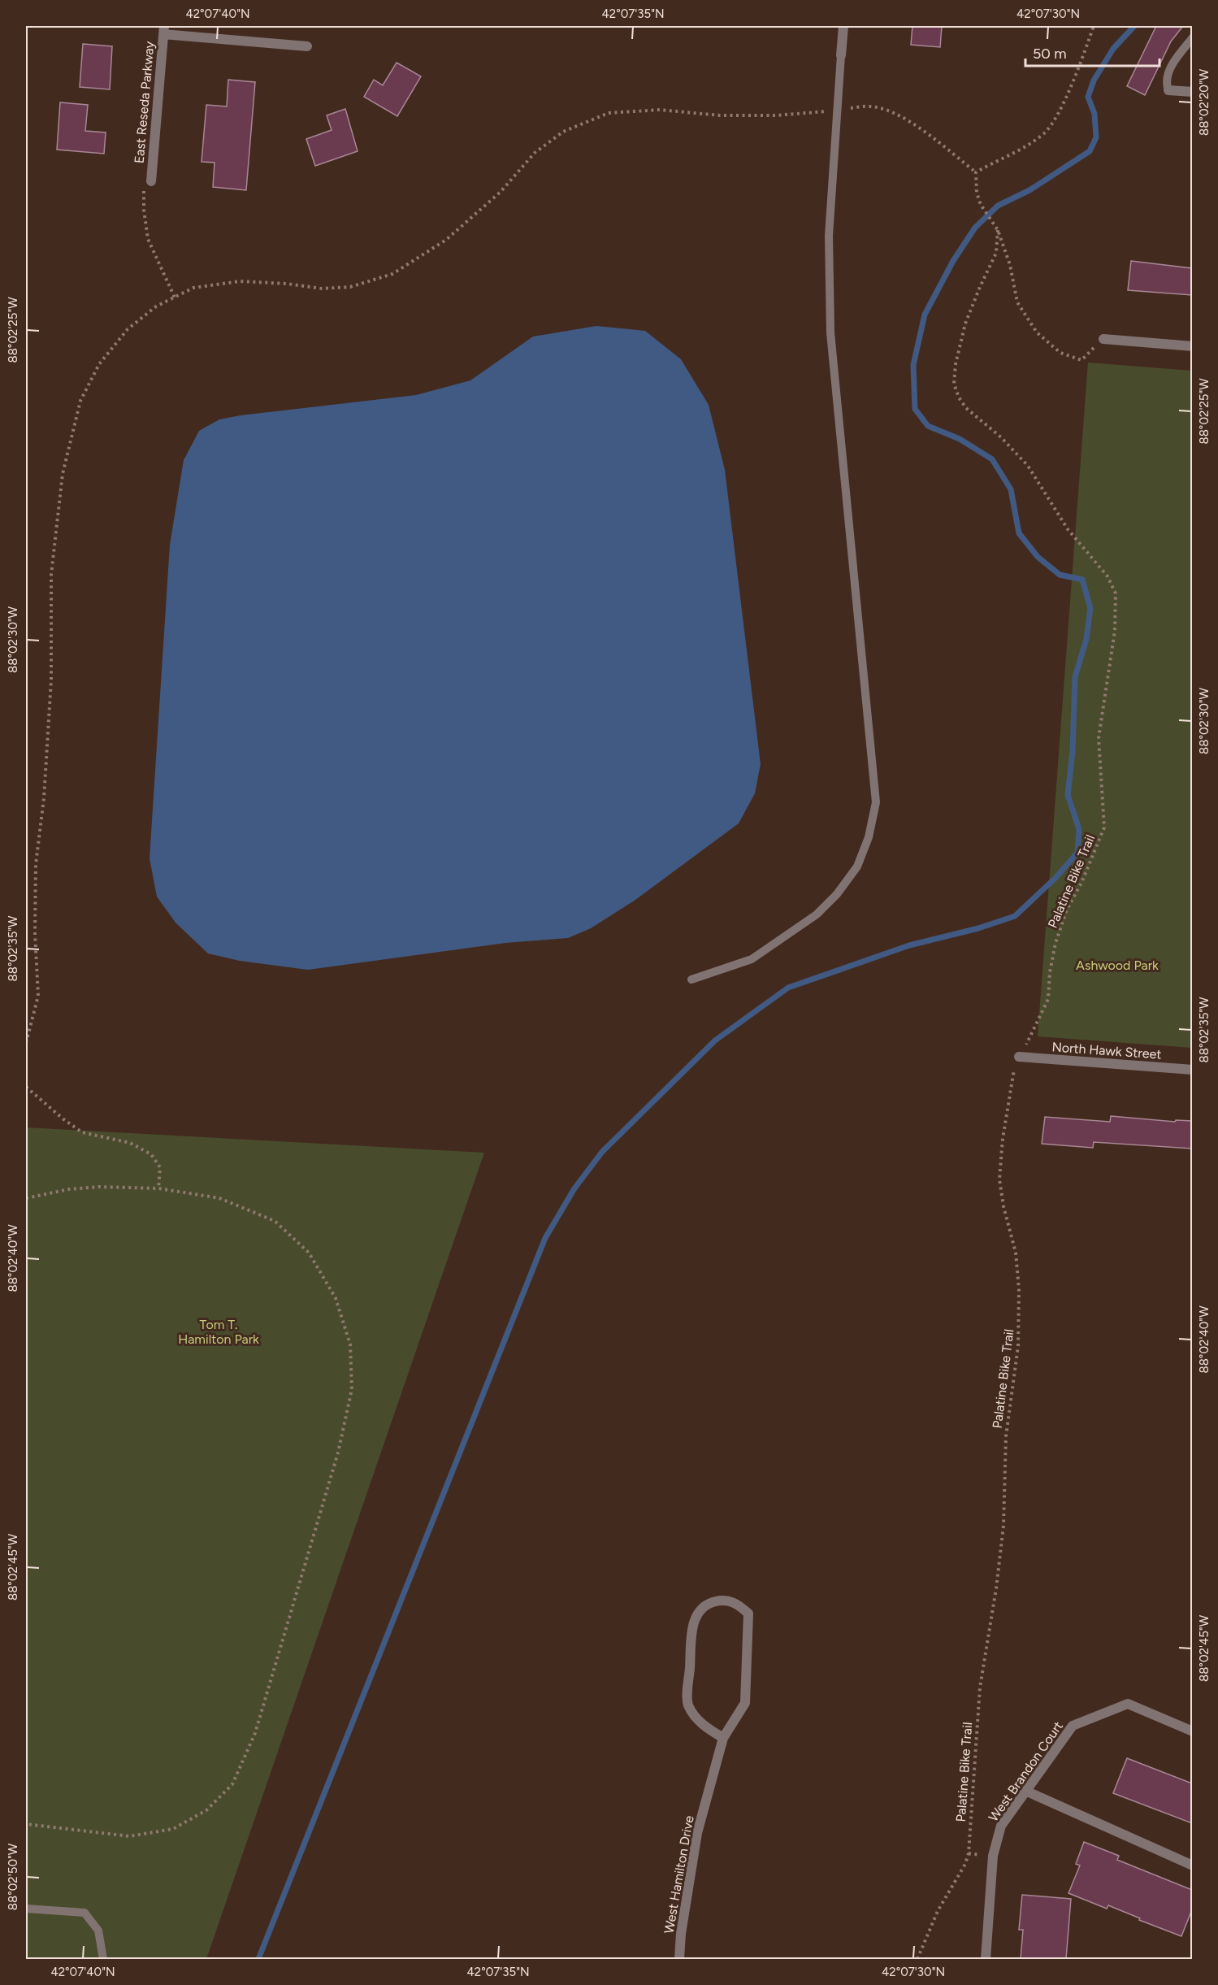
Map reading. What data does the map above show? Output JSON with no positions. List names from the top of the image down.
{
  "streets": {
    "street": [
      "East Reseda Parkway",
      "North Hawk Street",
      "West Brandon Court",
      "West Hamilton Drive"
    ],
    "path": ["Palatine Bike Trail"]
  },
  "crossings": [
    ["Palatine Bike Trail", "North Hawk Street"]
  ],
  "parks": ["Ashwood Park", "Tom T. Hamilton Park"],
  "scale_bar": "50 m",
  "coordinates": [
    "42°07'40\"N",
    "42°07'35\"N",
    "42°07'30\"N",
    "88°02'20\"W",
    "88°02'25\"W",
    "88°02'30\"W",
    "88°02'35\"W",
    "88°02'40\"W",
    "88°02'45\"W",
    "88°02'50\"W"
  ]
}
